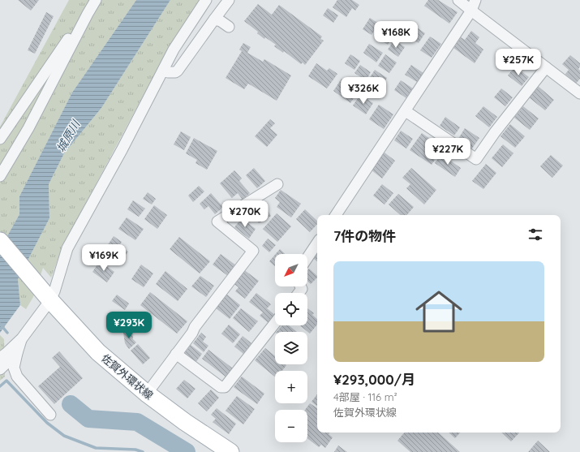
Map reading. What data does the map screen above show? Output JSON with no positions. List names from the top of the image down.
{
  "streets": {
    "main road": ["佐賀外環状線"]
  },
  "water": ["城原川"],
  "north": "bottom left",
  "page": {
    "price": [
      "¥168K",
      "¥257K",
      "¥326K",
      "¥227K",
      "¥270K",
      "¥169K",
      "¥293K"
    ],
    "heading": "7件の物件",
    "map_buttons": ["+", "−"],
    "list": [
      {
        "name": "¥293,000/月",
        "note": "4部屋 · 116 m² · 佐賀外環状線"
      }
    ]
  }
}
